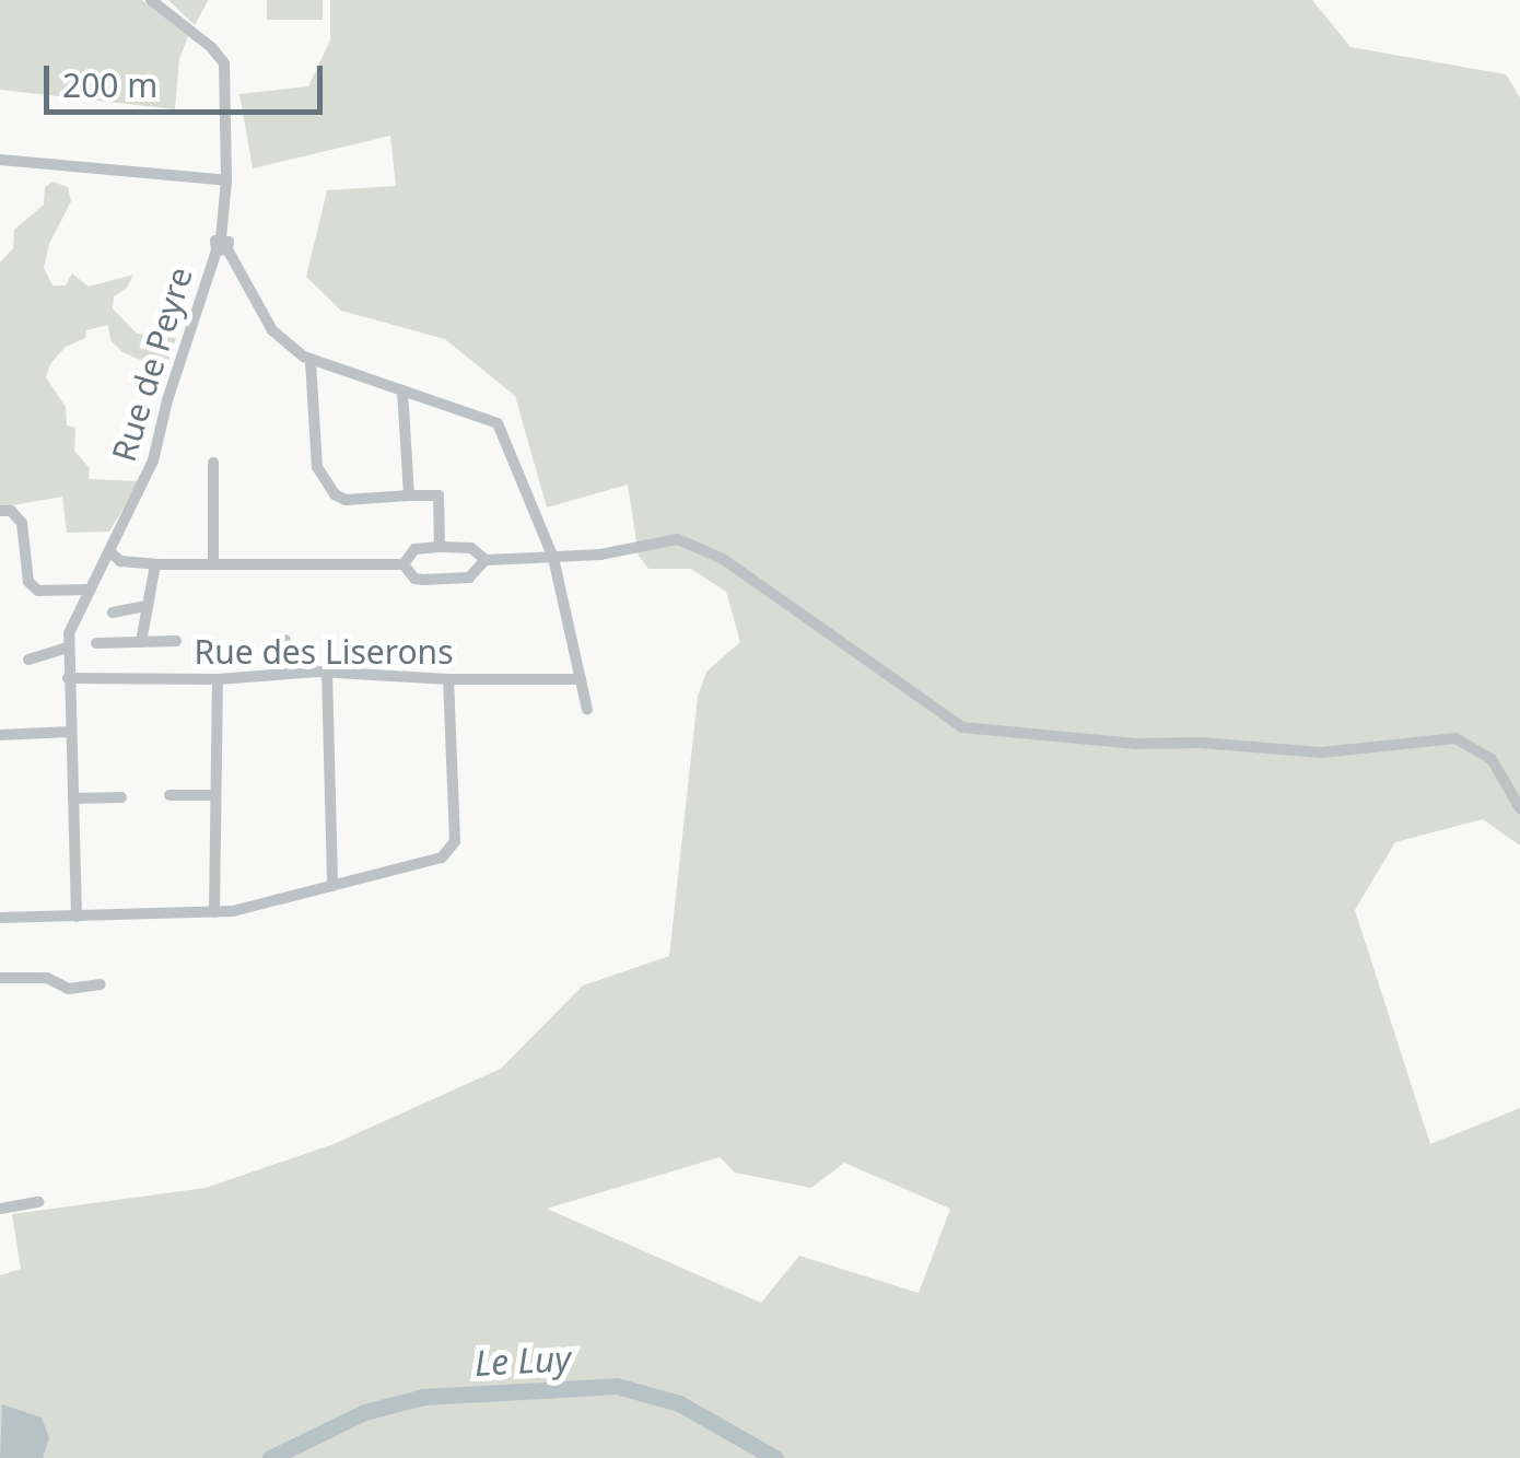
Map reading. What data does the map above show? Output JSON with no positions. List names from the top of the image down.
{
  "streets": {
    "street": ["Rue de Peyre", "Rue des Liserons"]
  },
  "crossings": [
    ["Rue de Peyre", "Rue des Liserons"]
  ],
  "water": ["Le Luy"],
  "scale_bar": "200 m"
}
